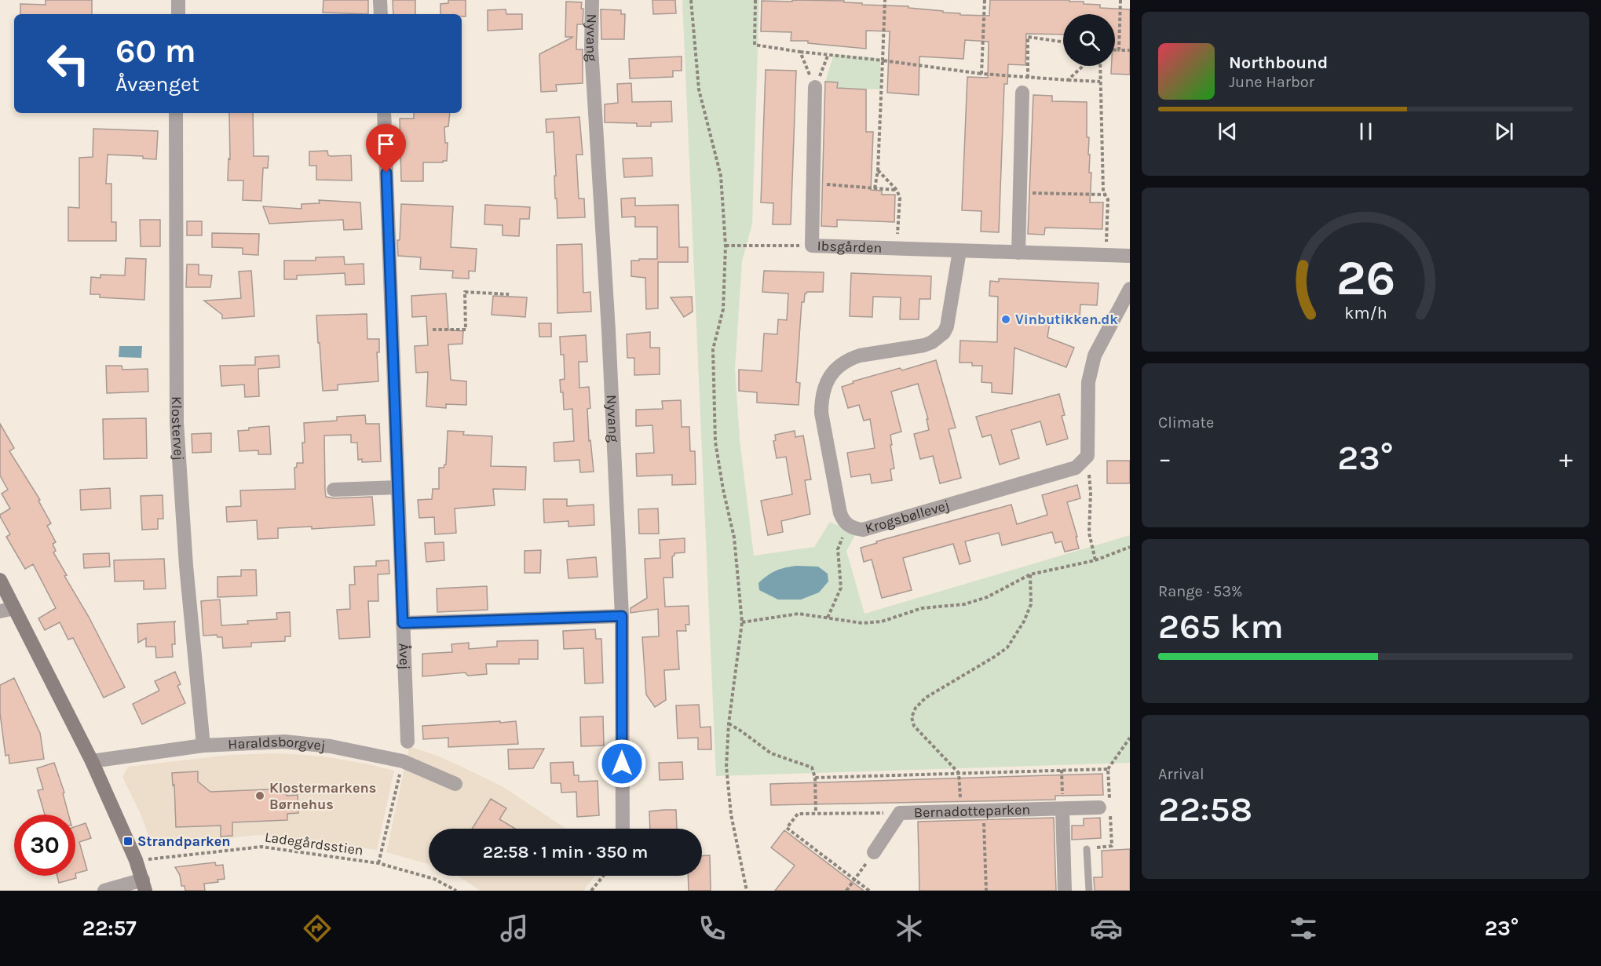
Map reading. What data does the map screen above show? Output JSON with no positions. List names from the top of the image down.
{
  "streets": {
    "street": [
      "Nyvang",
      "Ibsgården",
      "Klostervej",
      "Krogsbøllevej",
      "Åvej",
      "Haraldsborgvej",
      "Bernadotteparken"
    ],
    "path": ["Ladegårdsstien"]
  },
  "crossings": [
    ["Ibsgården", "Krogsbøllevej"],
    ["Klostervej", "Haraldsborgvej"]
  ],
  "places": {
    "other": ["Vinbutikken.dk", "Klostermarkens Børnehus"],
    "transit": ["Strandparken"]
  },
  "page": {
    "turn": ["60 m", "Åvænget"],
    "song": ["Northbound", "June Harbor"],
    "tile": [
      "Climate",
      ["Range · 53%", "265 km"],
      ["Arrival", "22:58"]
    ],
    "heat": ["−", "23°", "+"],
    "limit": "30",
    "trip": "22:58 · 1 min · 350 m",
    "tabs": ["22:57", "23°"],
    "gauge": ["26", "km/h"]
  }
}
